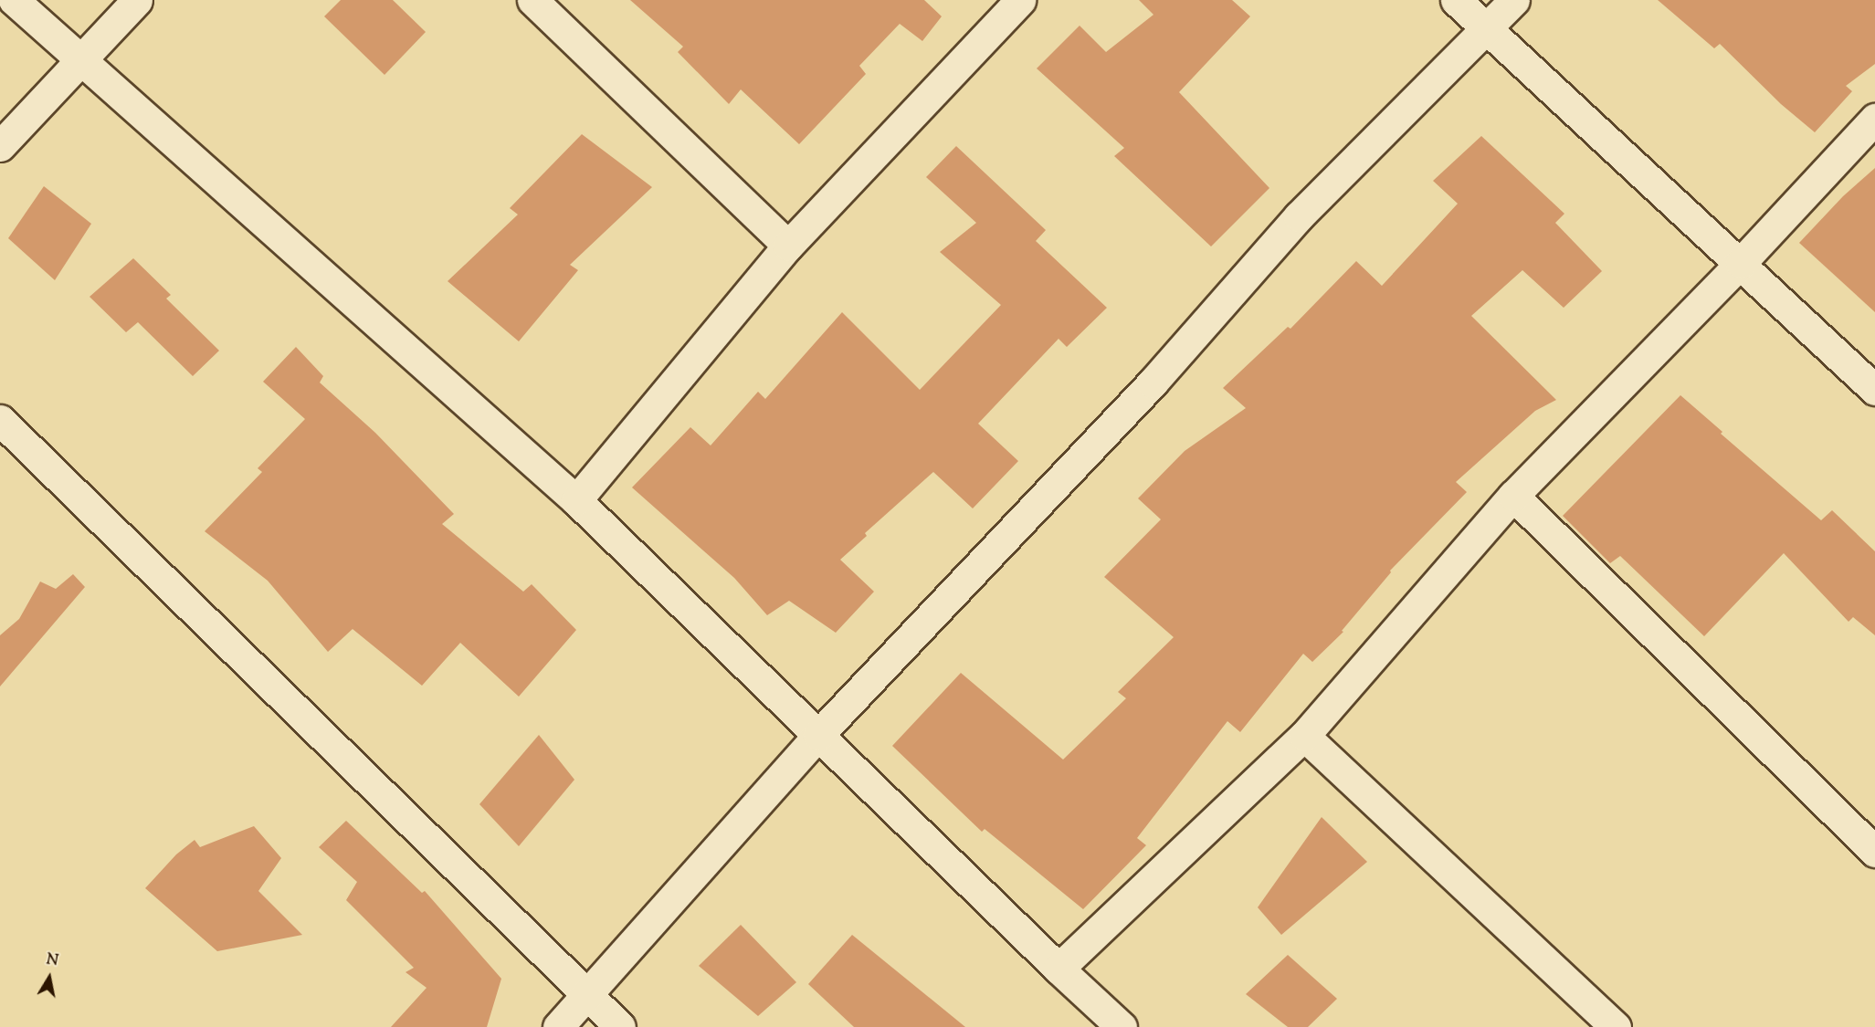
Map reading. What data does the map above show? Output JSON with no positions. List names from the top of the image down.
{
  "north": "top"
}
